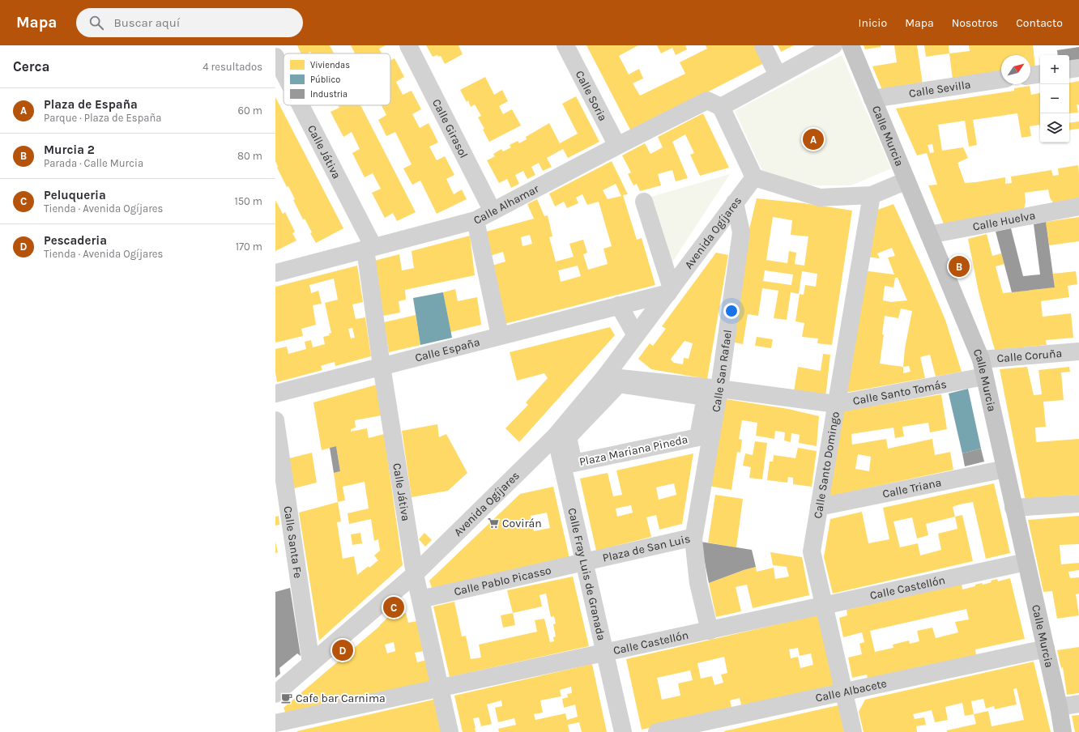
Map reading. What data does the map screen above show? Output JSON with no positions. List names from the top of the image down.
{
  "streets": {
    "main road": ["Calle Murcia"],
    "street": [
      "Calle Sevilla",
      "Calle Soria",
      "Calle Girasol",
      "Calle Játiva",
      "Calle Alhamar",
      "Calle Huelva",
      "Avenida Ogíjares",
      "Calle España",
      "Calle Coruña",
      "Calle San Rafael",
      "Calle Santo Tomás",
      "Plaza Mariana Pineda",
      "Calle Santo Domingo",
      "Calle Triana",
      "Calle Santa Fe",
      "Plaza de San Luis",
      "Calle Fray Luis de Granada",
      "Calle Pablo Picasso",
      "Calle Castellón",
      "Calle Albacete"
    ]
  },
  "crossings": [
    ["Calle Sevilla", "Calle Murcia"],
    ["Calle Soria", "Calle Alhamar"],
    ["Calle Girasol", "Calle Alhamar"],
    ["Calle Murcia", "Calle Huelva"],
    ["Calle Murcia", "Calle Coruña"],
    ["Calle Murcia", "Calle Santo Tomás"],
    ["Calle Murcia", "Calle Triana"],
    ["Calle Murcia", "Calle Castellón"],
    ["Calle Murcia", "Calle Albacete"],
    ["Calle Játiva", "Calle Alhamar"],
    ["Calle Játiva", "Avenida Ogíjares"],
    ["Calle Játiva", "Calle España"],
    ["Calle Játiva", "Calle Pablo Picasso"],
    ["Calle Játiva", "Calle Castellón"],
    ["Avenida Ogíjares", "Calle España"],
    ["Avenida Ogíjares", "Calle San Rafael"],
    ["Avenida Ogíjares", "Calle Santa Fe"],
    ["Avenida Ogíjares", "Calle Fray Luis de Granada"],
    ["Calle Coruña", "Calle Santo Tomás"],
    ["Calle San Rafael", "Calle Santo Tomás"],
    ["Calle San Rafael", "Plaza Mariana Pineda"],
    ["Calle San Rafael", "Plaza de San Luis"],
    ["Calle Santo Tomás", "Calle Santo Domingo"],
    ["Plaza Mariana Pineda", "Calle Fray Luis de Granada"],
    ["Calle Santo Domingo", "Calle Triana"],
    ["Calle Santo Domingo", "Calle Castellón"],
    ["Calle Santo Domingo", "Calle Albacete"],
    ["Plaza de San Luis", "Calle Fray Luis de Granada"],
    ["Plaza de San Luis", "Calle Pablo Picasso"],
    ["Plaza de San Luis", "Calle Castellón"],
    ["Calle Fray Luis de Granada", "Calle Pablo Picasso"],
    ["Calle Fray Luis de Granada", "Calle Castellón"]
  ],
  "places": {
    "supermarket": ["Covirán"],
    "cafe": ["Cafe bar Carnima"]
  },
  "legend": ["Viviendas", "Público", "Industria"],
  "north": "top right",
  "page": {
    "header": "Mapa",
    "search": "Buscar aquí",
    "nav": [
      "Inicio",
      "Mapa",
      "Nosotros",
      "Contacto"
    ],
    "heading": ["Cerca", "4 resultados"],
    "map_buttons": ["+", "−"],
    "list": [
      {
        "mark": "A",
        "name": "Plaza de España",
        "note": "Parque · Plaza de España",
        "value": "60 m"
      },
      {
        "mark": "B",
        "name": "Murcia 2",
        "note": "Parada · Calle Murcia",
        "value": "80 m"
      },
      {
        "mark": "C",
        "name": "Peluqueria",
        "note": "Tienda · Avenida Ogíjares",
        "value": "150 m"
      },
      {
        "mark": "D",
        "name": "Pescaderia",
        "note": "Tienda · Avenida Ogíjares",
        "value": "170 m"
      }
    ],
    "pins": [
      "A",
      "B",
      "C",
      "D"
    ]
  }
}
